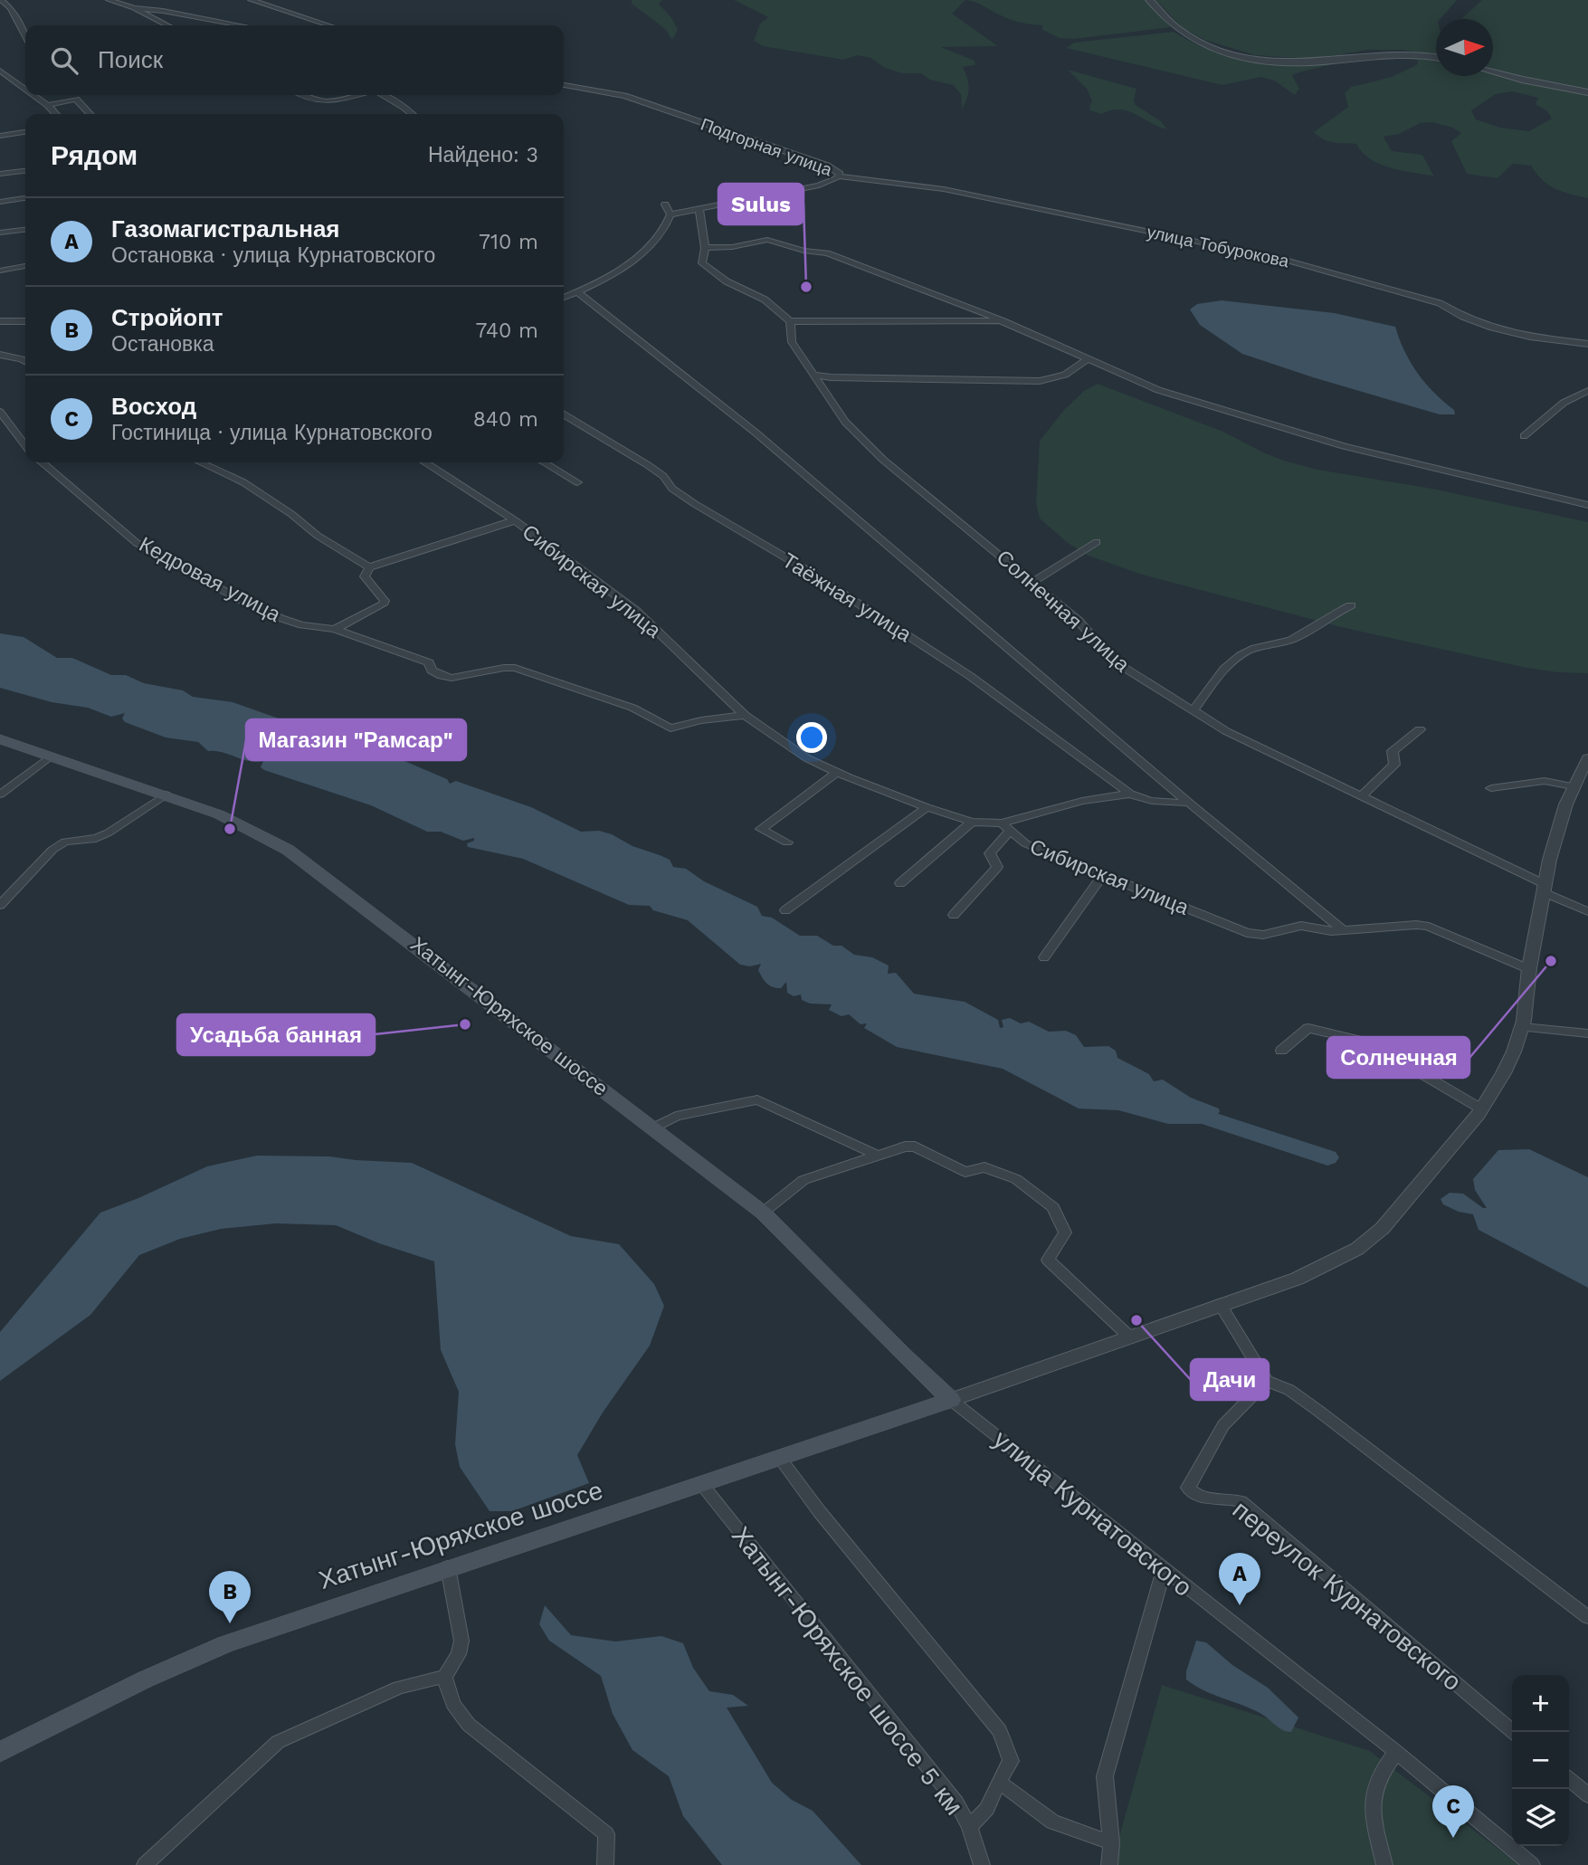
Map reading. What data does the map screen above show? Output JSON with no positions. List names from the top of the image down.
{
  "streets": {
    "main road": ["Хатынг-Юряхское шоссе"],
    "street": [
      "Подгорная улица",
      "улица Тобурокова",
      "Кедровая улица",
      "Сибирская улица",
      "Таёжная улица",
      "Солнечная улица",
      "улица Курнатовского",
      "переулок Курнатовского",
      "Хатынг-Юряхское шоссе 5 км"
    ]
  },
  "crossings": [
    ["Подгорная улица", "улица Тобурокова"],
    ["Кедровая улица", "Сибирская улица"],
    ["Сибирская улица", "Хатынг-Юряхское шоссе"],
    ["Солнечная улица", "Хатынг-Юряхское шоссе"],
    ["Хатынг-Юряхское шоссе", "улица Курнатовского"],
    ["Хатынг-Юряхское шоссе", "Хатынг-Юряхское шоссе 5 км"]
  ],
  "places": [
    "Sulus",
    "Магазин \"Рамсар\"",
    "Солнечная",
    "Усадьба банная",
    "Дачи"
  ],
  "north": "right",
  "page": {
    "search": "Поиск",
    "heading": ["Рядом", "Найдено: 3"],
    "list": [
      {
        "mark": "A",
        "name": "Газомагистральная",
        "note": "Остановка · улица Курнатовского",
        "value": "710 m"
      },
      {
        "mark": "B",
        "name": "Стройопт",
        "note": "Остановка",
        "value": "740 m"
      },
      {
        "mark": "C",
        "name": "Восход",
        "note": "Гостиница · улица Курнатовского",
        "value": "840 m"
      }
    ],
    "pins": ["A", "B", "C"],
    "map_buttons": ["+", "−"]
  }
}
